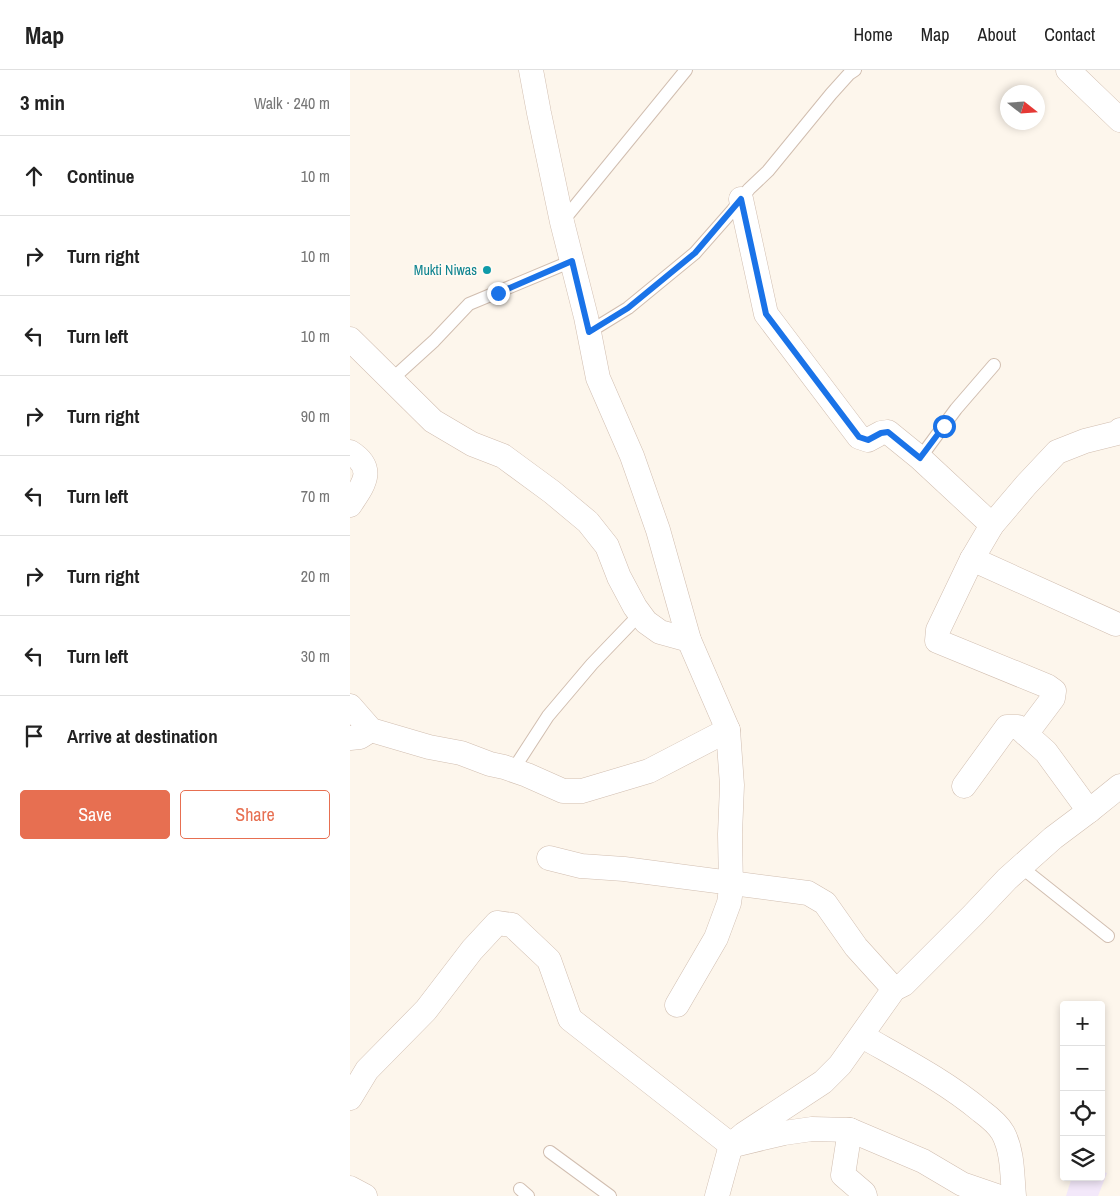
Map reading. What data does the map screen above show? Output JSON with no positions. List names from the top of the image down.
{
  "places": ["Mukti Niwas"],
  "north": "right",
  "page": {
    "header": "Map",
    "nav": [
      "Home",
      "Map",
      "About",
      "Contact"
    ],
    "heading": ["3 min", "Walk · 240 m"],
    "list": [
      ["Continue", "10 m"],
      ["Turn right", "10 m"],
      ["Turn left", "10 m"],
      ["Turn right", "90 m"],
      ["Turn left", "70 m"],
      ["Turn right", "20 m"],
      ["Turn left", "30 m"],
      "Arrive at destination"
    ],
    "buttons": ["Save", "Share"],
    "map_buttons": ["+", "−"]
  }
}
